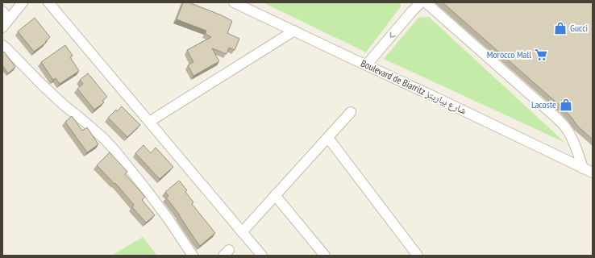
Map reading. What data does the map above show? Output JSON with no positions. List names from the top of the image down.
{
  "streets": {
    "street": ["Boulevard de Biarritz شارع بياريتز"]
  },
  "places": {
    "shop": ["Gucci", "Lacoste"],
    "supermarket": ["Morocco Mall"]
  }
}
